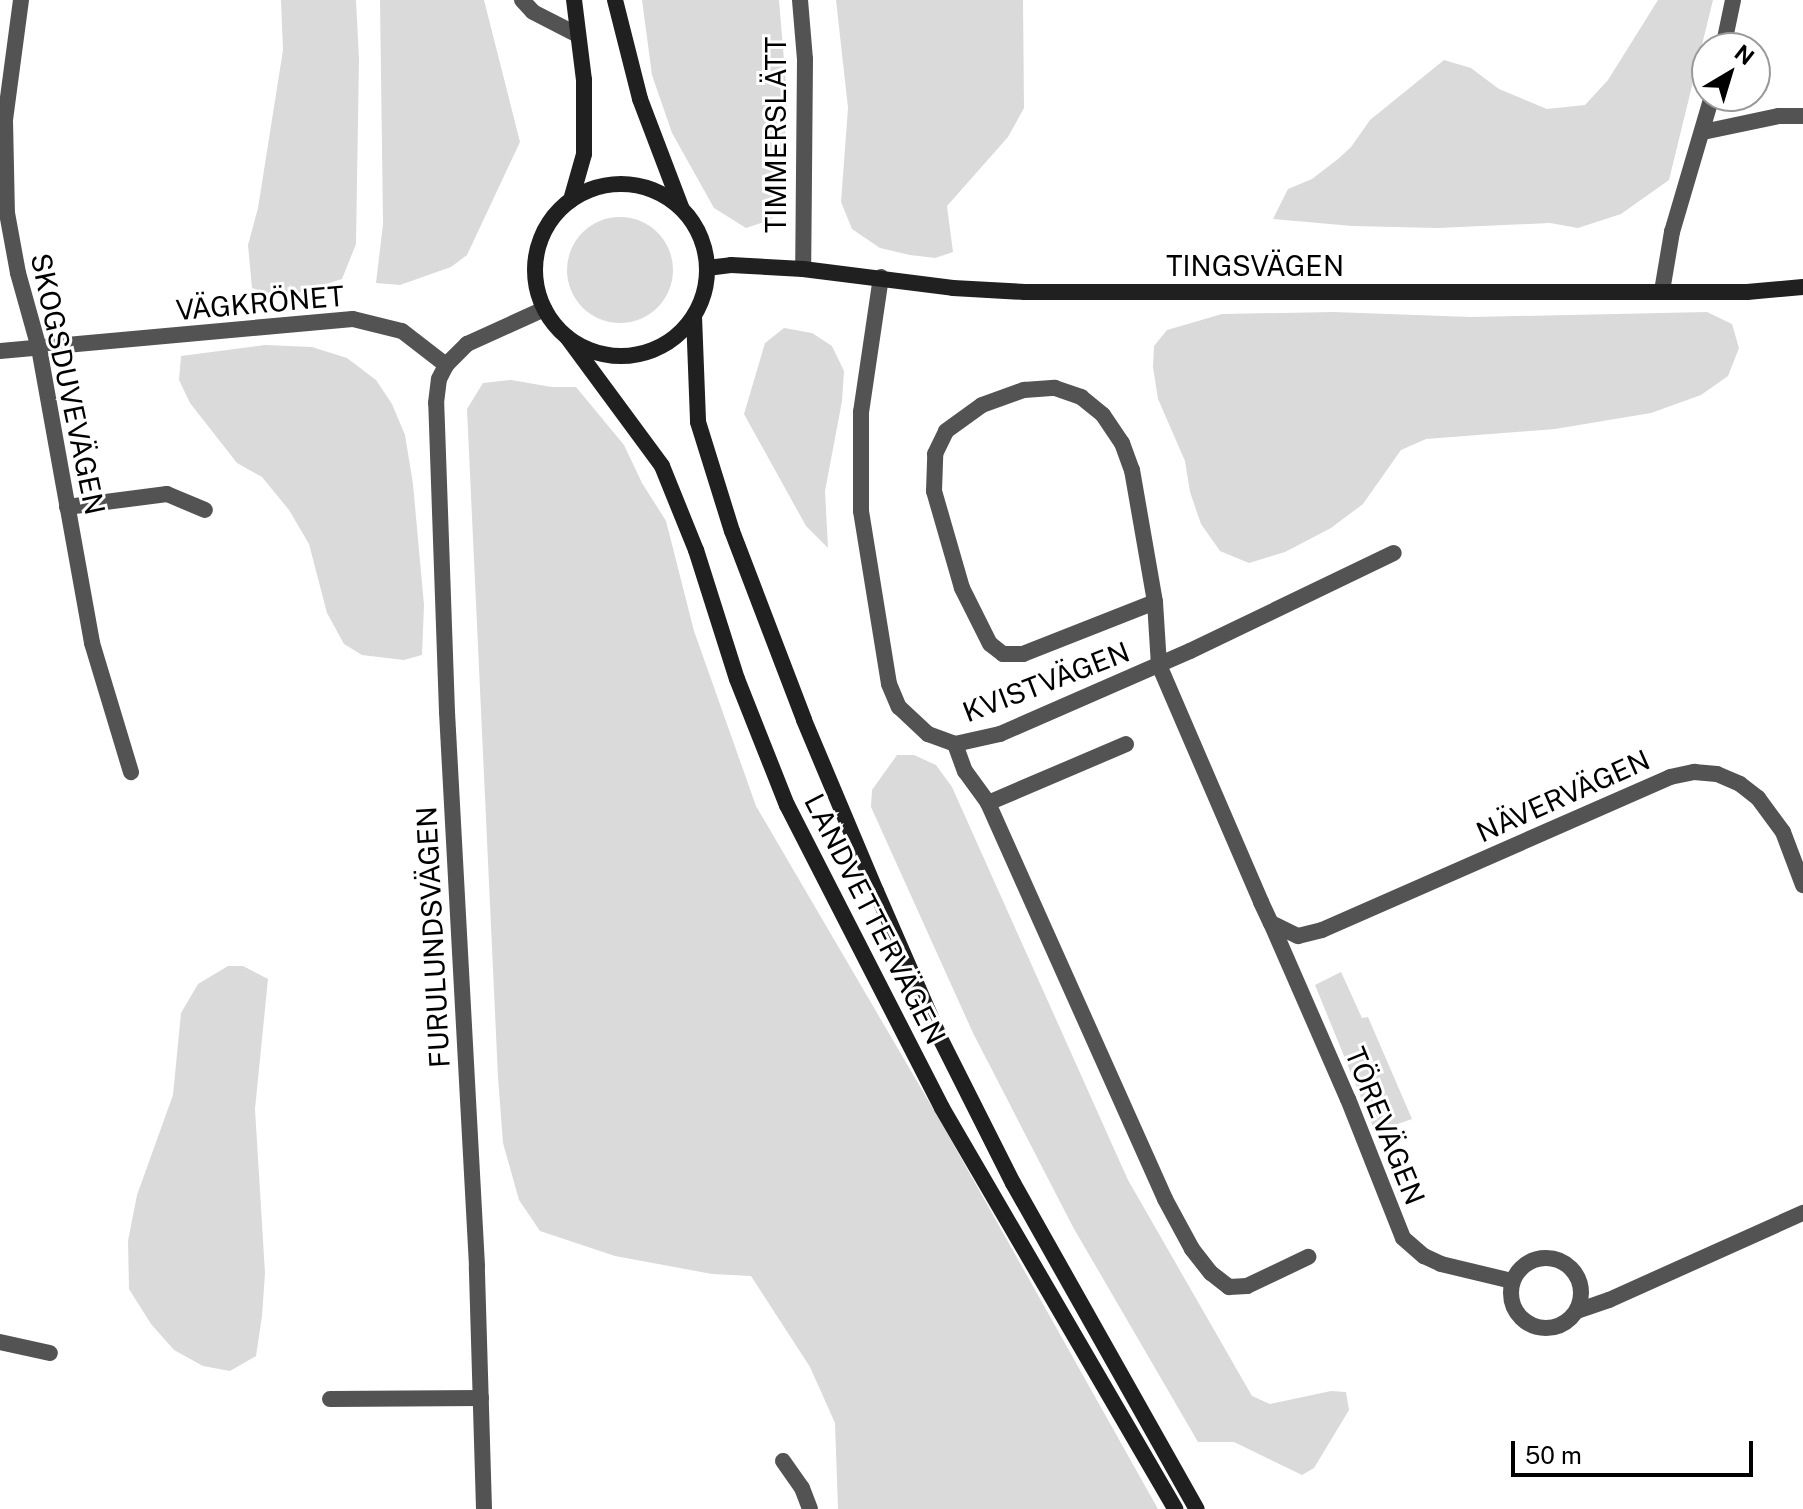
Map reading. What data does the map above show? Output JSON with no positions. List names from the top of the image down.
{
  "streets": {
    "street": [
      "TIMMERSLÄTT",
      "TINGSVÄGEN",
      "VÄGKRÖNET",
      "SKOGSDUVEVÄGEN",
      "KVISTVÄGEN",
      "NÄVERVÄGEN",
      "LANDVETTERVÄGEN",
      "FURULUNDSVÄGEN",
      "TÖREVÄGEN"
    ]
  },
  "crossings": [
    ["TIMMERSLÄTT", "TINGSVÄGEN"],
    ["TINGSVÄGEN", "KVISTVÄGEN"],
    ["TINGSVÄGEN", "LANDVETTERVÄGEN"],
    ["VÄGKRÖNET", "SKOGSDUVEVÄGEN"],
    ["VÄGKRÖNET", "FURULUNDSVÄGEN"],
    ["KVISTVÄGEN", "TÖREVÄGEN"],
    ["NÄVERVÄGEN", "TÖREVÄGEN"]
  ],
  "scale_bar": "50 m",
  "north": "top right"
}
